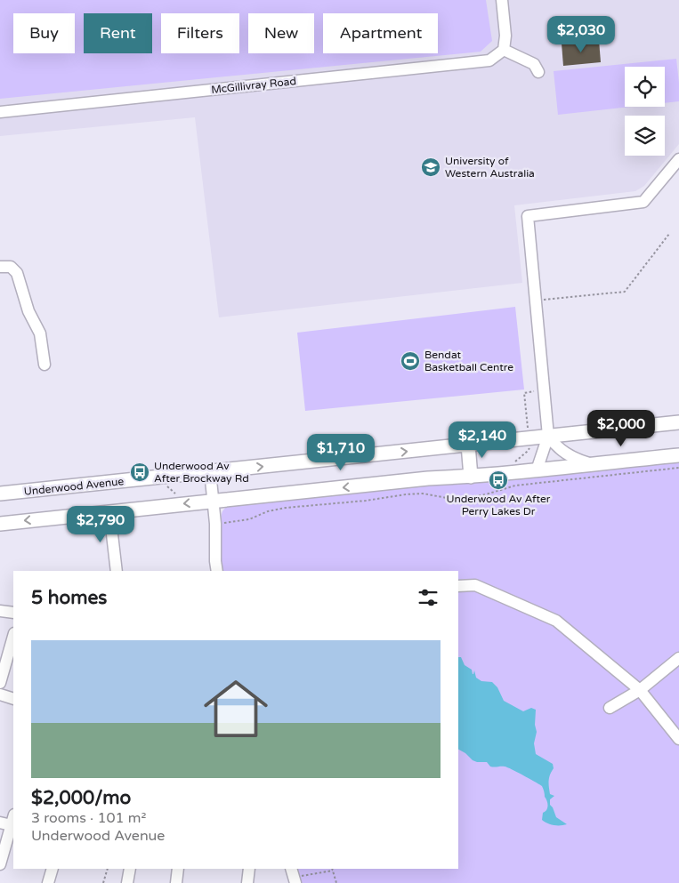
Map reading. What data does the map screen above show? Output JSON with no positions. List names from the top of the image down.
{
  "streets": {
    "main road": ["Underwood Avenue"],
    "street": ["McGillivray Road"]
  },
  "places": {
    "school or university": ["University of Western Australia"],
    "sports": ["Bendat Basketball Centre"],
    "bus stop": ["Underwood Av After Brockway Rd", "Underwood Av After Perry Lakes Dr"]
  },
  "page": {
    "chip": [
      "Buy",
      "Rent",
      "Filters",
      "New",
      "Apartment"
    ],
    "price": [
      "$2,030",
      "$2,000",
      "$2,140",
      "$1,710",
      "$2,790"
    ],
    "heading": "5 homes",
    "list": [
      {
        "name": "$2,000/mo",
        "note": "3 rooms · 101 m² · Underwood Avenue"
      }
    ]
  }
}
